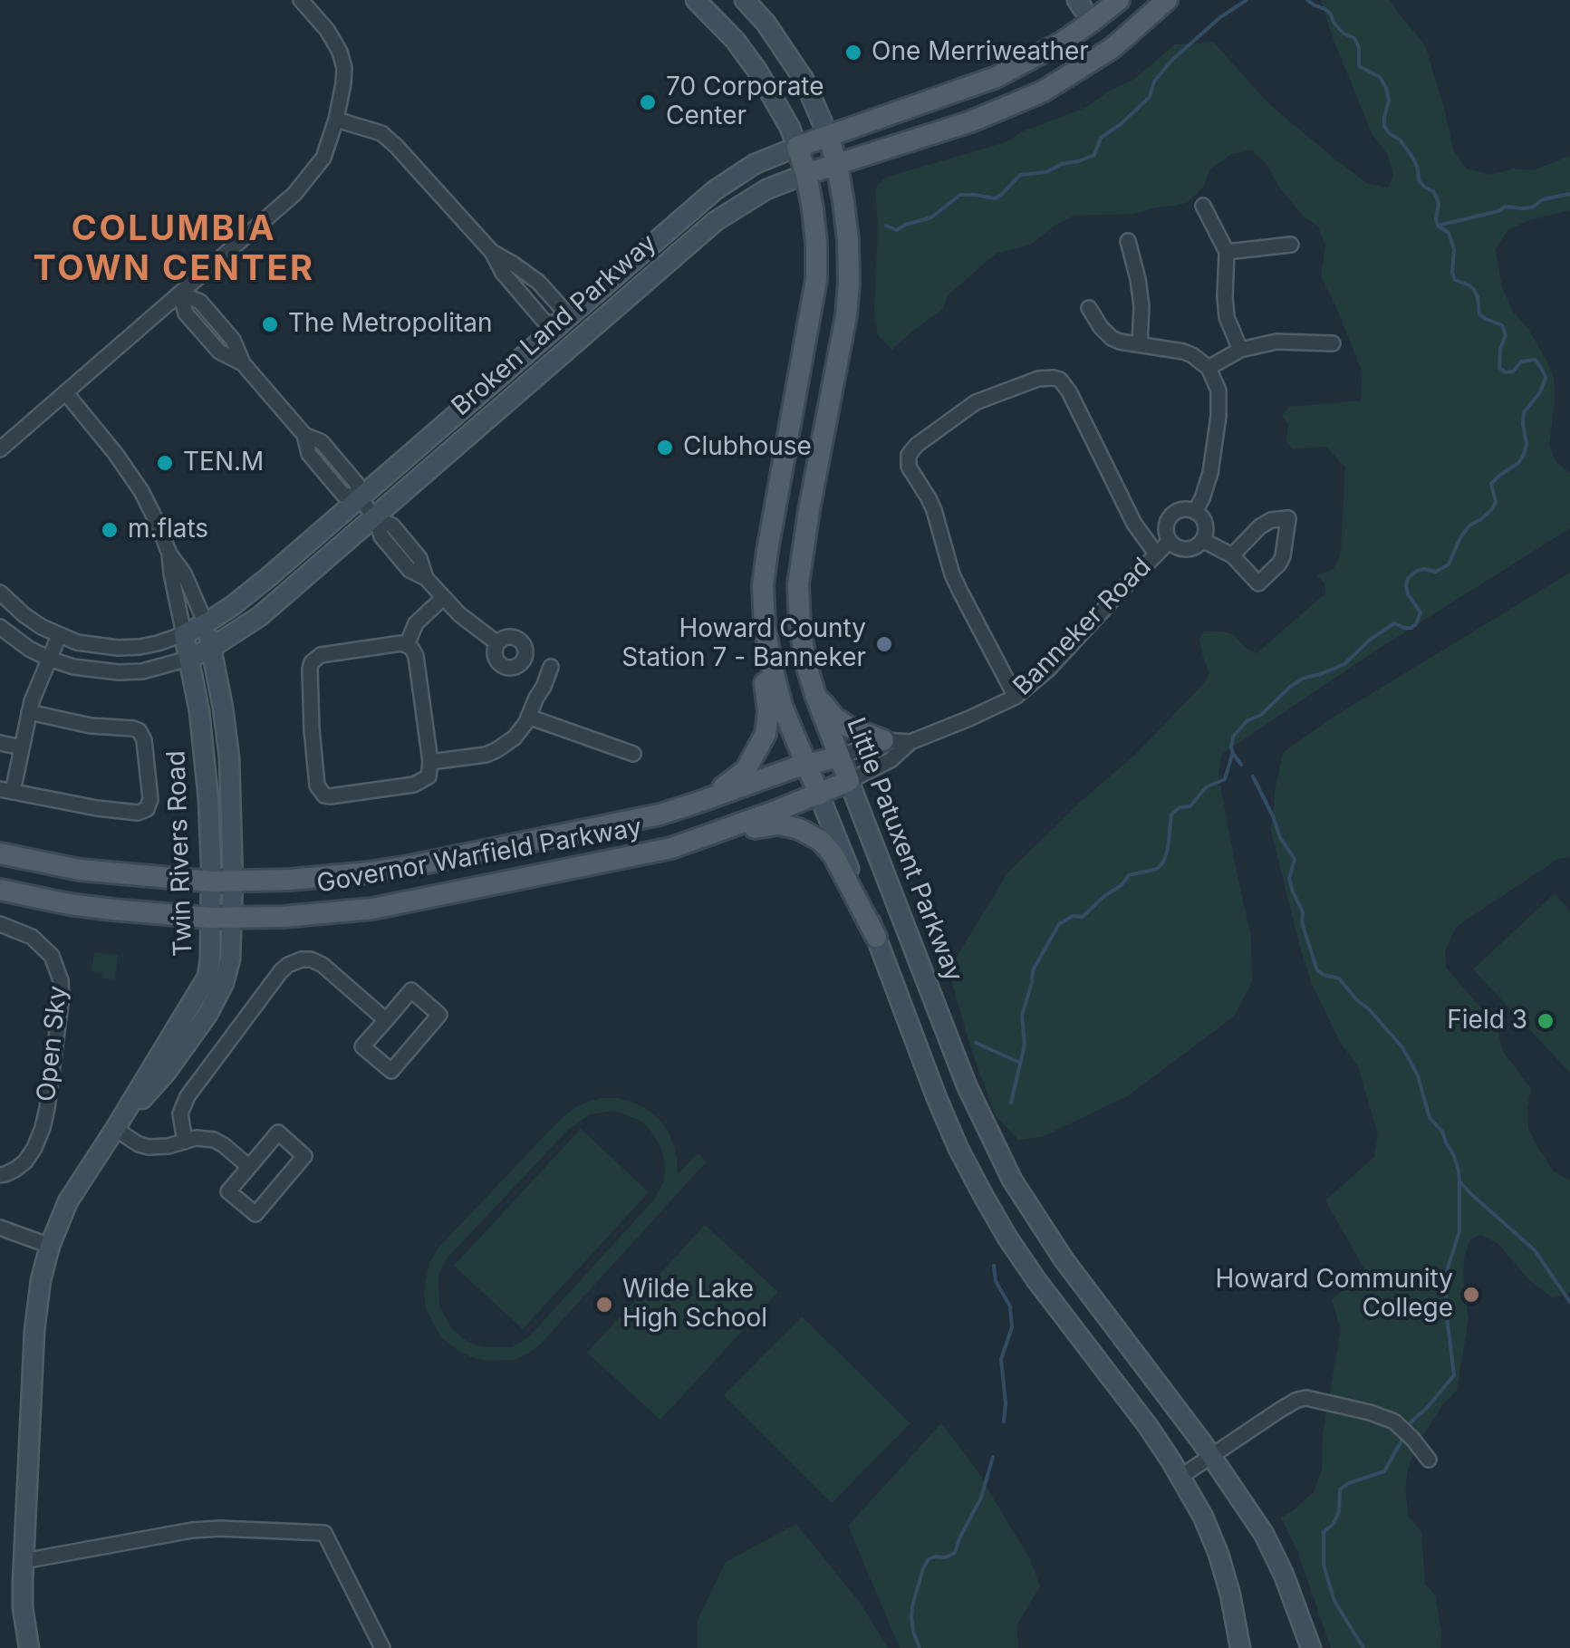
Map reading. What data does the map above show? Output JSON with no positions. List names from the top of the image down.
{
  "streets": {
    "main road": ["Broken Land Parkway", "Little Patuxent Parkway", "Governor Warfield Parkway"],
    "street": ["Banneker Road", "Twin Rivers Road", "Open Sky"]
  },
  "crossings": [
    ["Broken Land Parkway", "Little Patuxent Parkway"],
    ["Broken Land Parkway", "Twin Rivers Road"],
    ["Banneker Road", "Little Patuxent Parkway"],
    ["Banneker Road", "Governor Warfield Parkway"],
    ["Little Patuxent Parkway", "Governor Warfield Parkway"],
    ["Twin Rivers Road", "Governor Warfield Parkway"]
  ],
  "districts": ["COLUMBIA TOWN CENTER"],
  "places": [
    "One Merriweather",
    "70 Corporate Center",
    "The Metropolitan",
    "Clubhouse",
    "TEN.M",
    "m.flats",
    "Howard County Station 7 - Banneker",
    "Field 3",
    "Howard Community College",
    "Wilde Lake High School"
  ]
}
